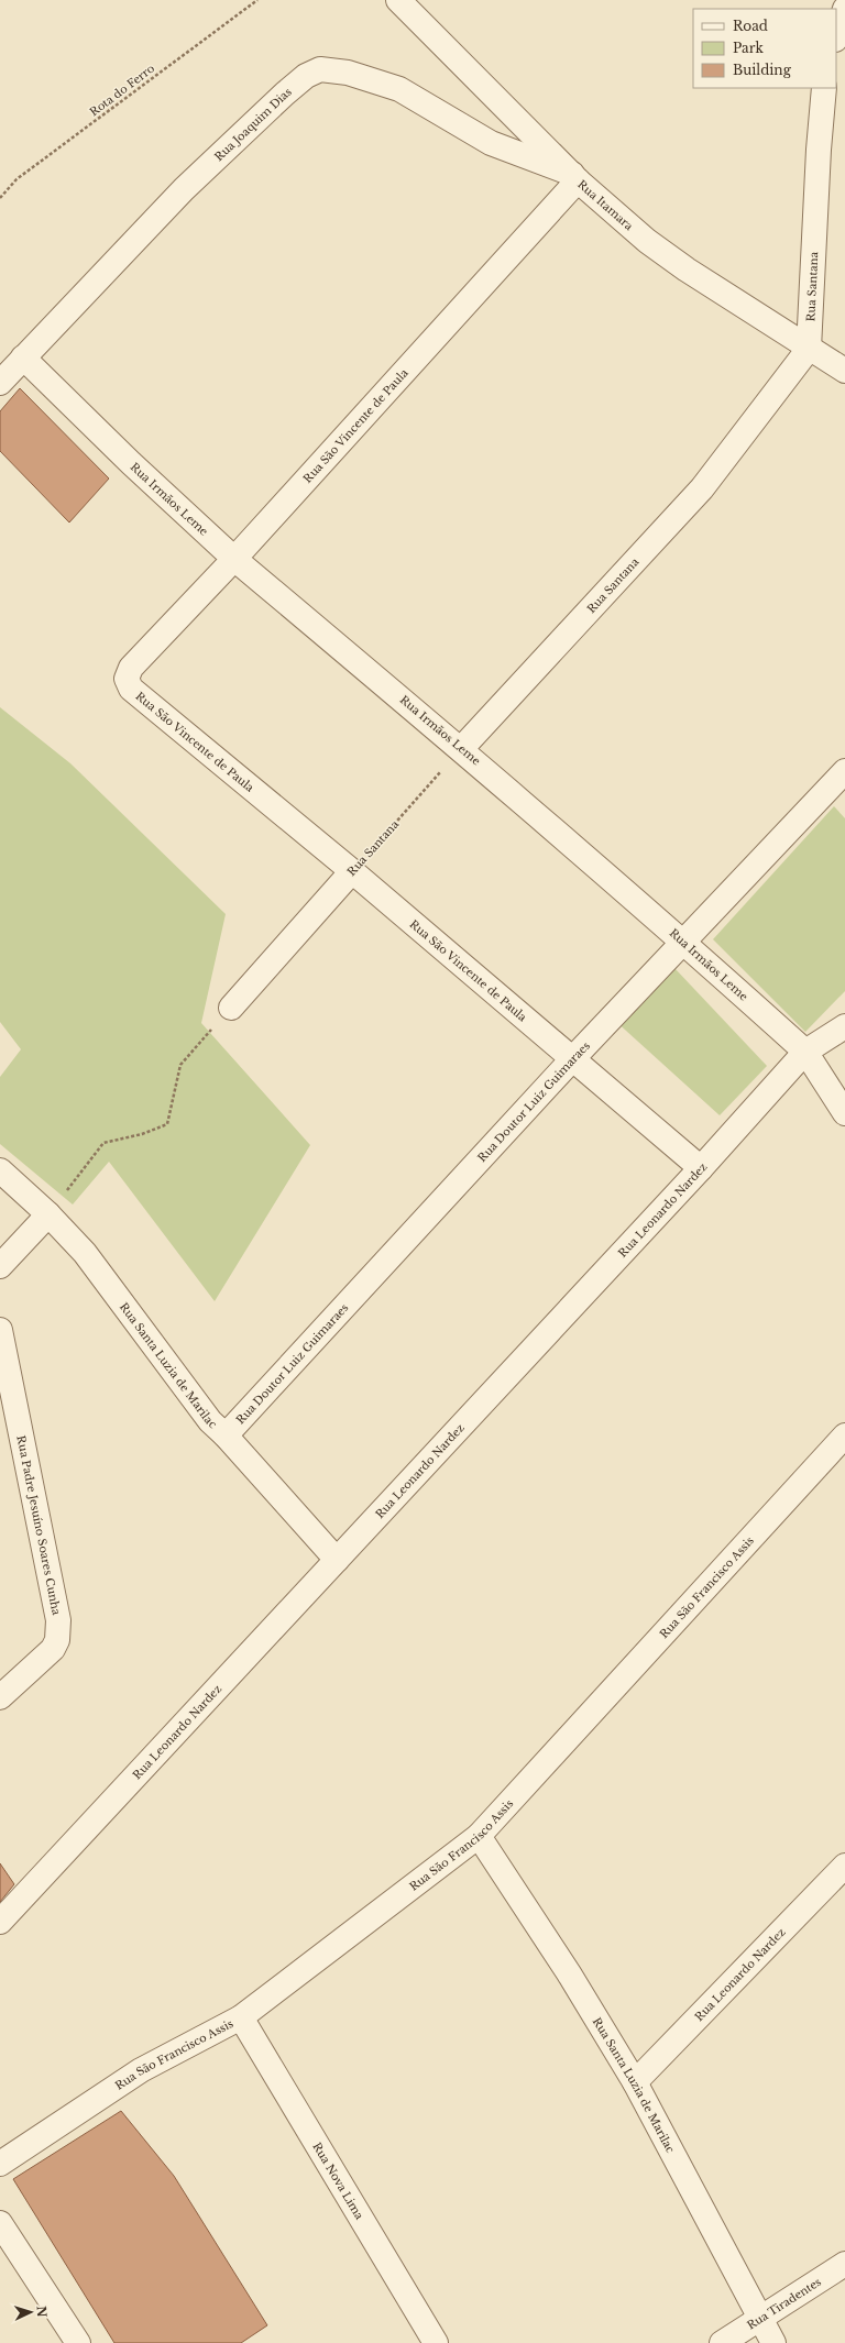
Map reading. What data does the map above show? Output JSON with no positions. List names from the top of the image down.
{
  "streets": {
    "street": [
      "Rua Joaquim Dias",
      "Rua Itamara",
      "Rua Santana",
      "Rua São Vincente de Paula",
      "Rua Irmãos Leme",
      "Rua Doutor Luiz Guimaraes",
      "Rua Leonardo Nardez",
      "Rua Santa Luzia de Marilac",
      "Rua Padre Jesuíno Soares Cunha",
      "Rua São Francisco Assis",
      "Rua Nova Lima",
      "Rua Tiradentes"
    ],
    "path": ["Rota do Ferro"]
  },
  "crossings": [
    ["Rua Joaquim Dias", "Rua Itamara"],
    ["Rua Joaquim Dias", "Rua São Vincente de Paula"],
    ["Rua Joaquim Dias", "Rua Irmãos Leme"],
    ["Rua Itamara", "Rua Santana"],
    ["Rua Itamara", "Rua São Vincente de Paula"],
    ["Rua Santana", "Rua São Vincente de Paula"],
    ["Rua Santana", "Rua Irmãos Leme"],
    ["Rua São Vincente de Paula", "Rua Irmãos Leme"],
    ["Rua São Vincente de Paula", "Rua Doutor Luiz Guimaraes"],
    ["Rua São Vincente de Paula", "Rua Leonardo Nardez"],
    ["Rua Irmãos Leme", "Rua Doutor Luiz Guimaraes"],
    ["Rua Irmãos Leme", "Rua Leonardo Nardez"],
    ["Rua Doutor Luiz Guimaraes", "Rua Santa Luzia de Marilac"],
    ["Rua Leonardo Nardez", "Rua Santa Luzia de Marilac"],
    ["Rua Santa Luzia de Marilac", "Rua São Francisco Assis"],
    ["Rua Santa Luzia de Marilac", "Rua Tiradentes"],
    ["Rua São Francisco Assis", "Rua Nova Lima"]
  ],
  "legend": ["Road", "Park", "Building"],
  "north": "right"
}
